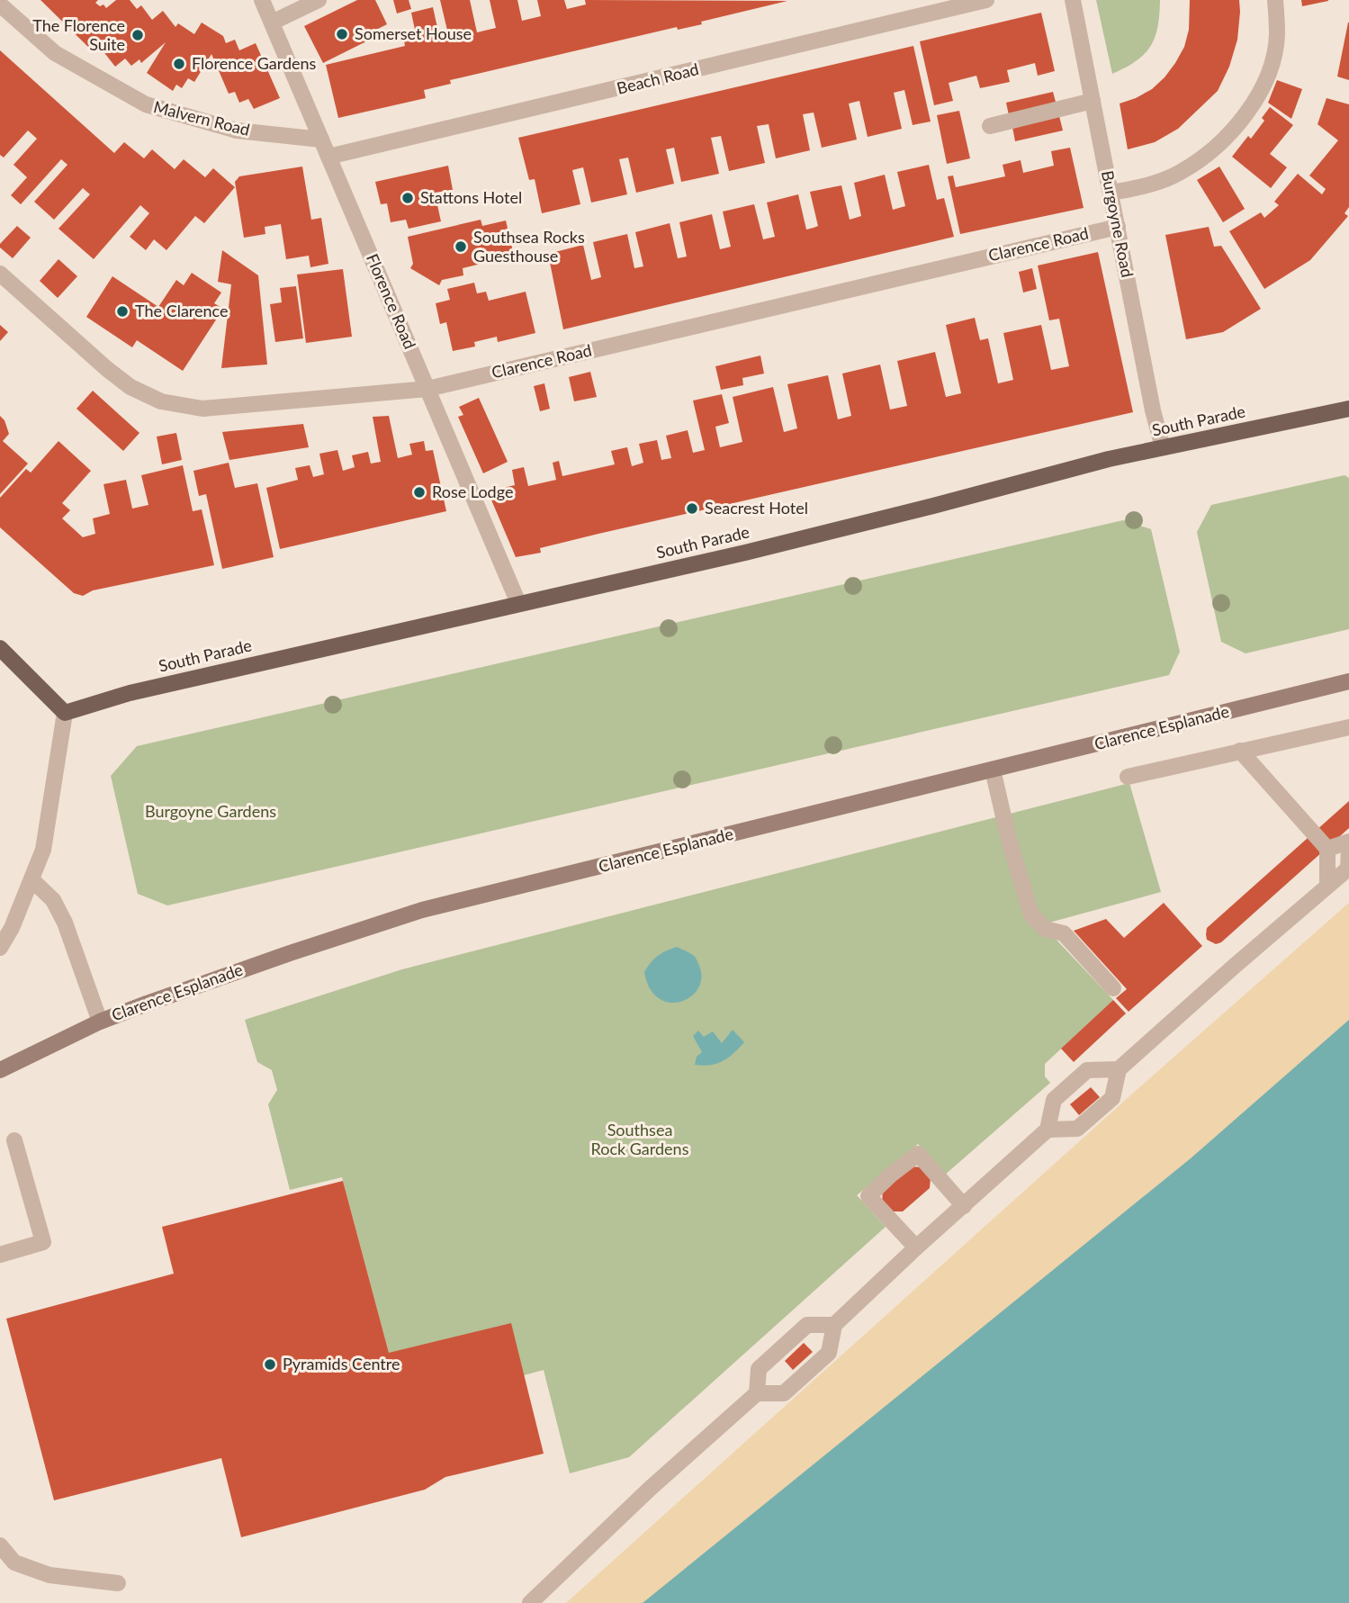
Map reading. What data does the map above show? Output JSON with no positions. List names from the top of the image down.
{
  "streets": {
    "main road": ["South Parade"],
    "street": [
      "Beach Road",
      "Malvern Road",
      "Burgoyne Road",
      "Clarence Road",
      "Florence Road",
      "Clarence Esplanade"
    ]
  },
  "crossings": [
    ["Beach Road", "Florence Road"],
    ["Malvern Road", "Florence Road"],
    ["Burgoyne Road", "Clarence Road"],
    ["Burgoyne Road", "South Parade"],
    ["Clarence Road", "Florence Road"],
    ["Florence Road", "South Parade"]
  ],
  "parks": ["Burgoyne Gardens", "Southsea Rock Gardens"],
  "places": [
    "Somerset House",
    "The Florence Suite",
    "Florence Gardens",
    "Stattons Hotel",
    "Southsea Rocks Guesthouse",
    "The Clarence",
    "Rose Lodge",
    "Seacrest Hotel",
    "Pyramids Centre"
  ]
}
